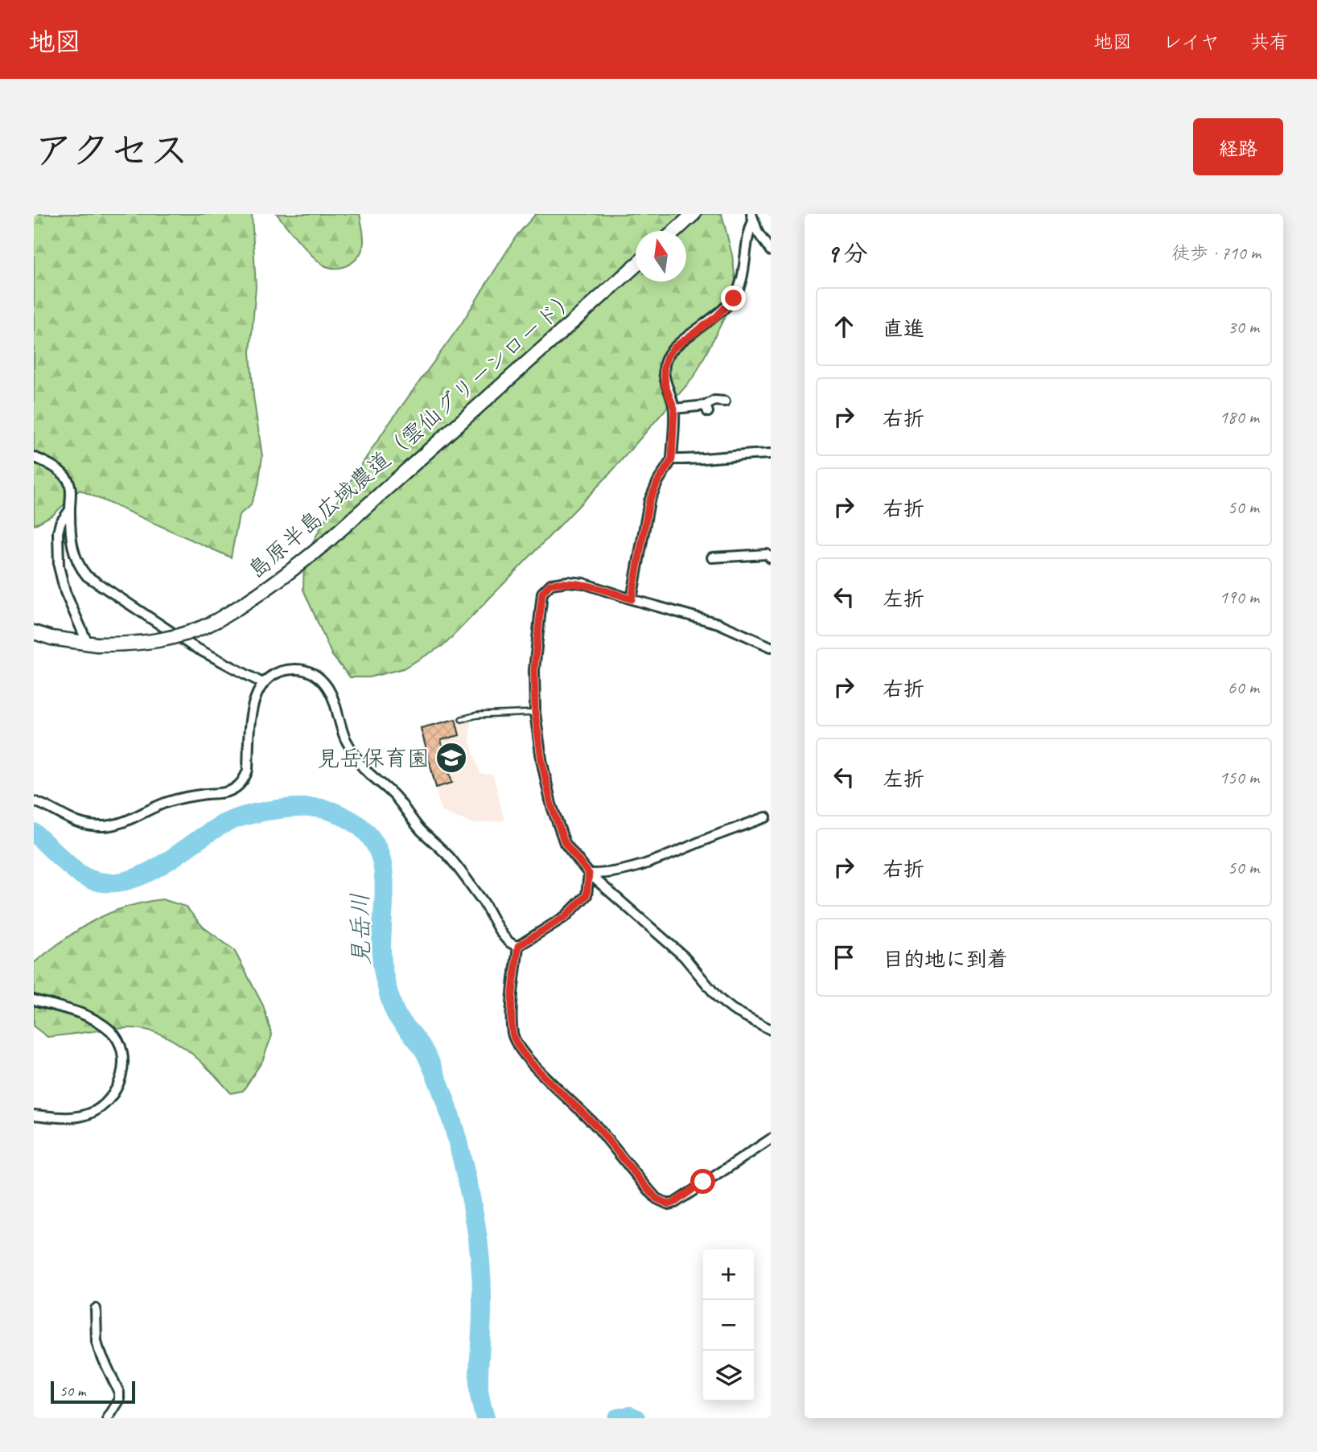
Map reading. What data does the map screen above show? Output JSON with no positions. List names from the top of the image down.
{
  "streets": {
    "street": ["島原半島広域農道（雲仙グリーンロード）"]
  },
  "water": ["見岳川"],
  "places": {
    "school or university": ["見岳保育園"]
  },
  "scale_bar": "50 m",
  "north": "top",
  "page": {
    "header": "地図",
    "nav": ["地図", "レイヤ", "共有"],
    "title": "アクセス",
    "buttons": "経路",
    "heading": ["9 分", "徒歩 · 710 m"],
    "list": [
      ["直進", "30 m"],
      ["右折", "180 m"],
      ["右折", "50 m"],
      ["左折", "190 m"],
      ["右折", "60 m"],
      ["左折", "150 m"],
      ["右折", "50 m"],
      "目的地に到着"
    ],
    "map_buttons": ["+", "−"],
    "scale": "50 m"
  }
}
